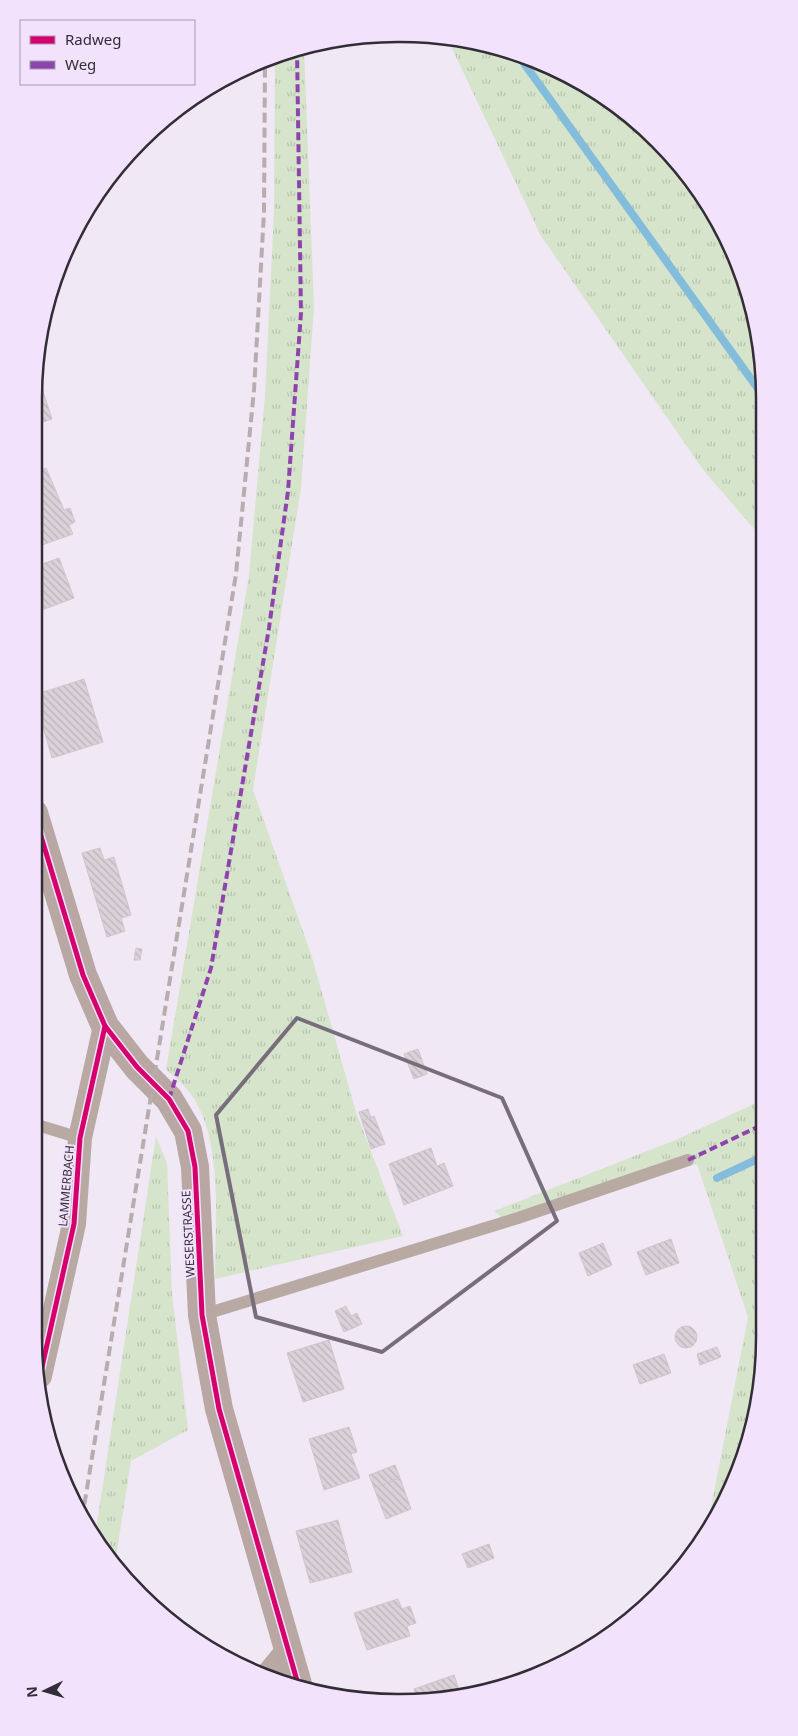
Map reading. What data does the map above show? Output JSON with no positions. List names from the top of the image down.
{
  "streets": {
    "main road": ["WESERSTRASSE"],
    "street": ["LAMMERBACH"]
  },
  "crossings": [
    ["LAMMERBACH", "WESERSTRASSE"]
  ],
  "legend": ["Radweg", "Weg"],
  "north": "left"
}
